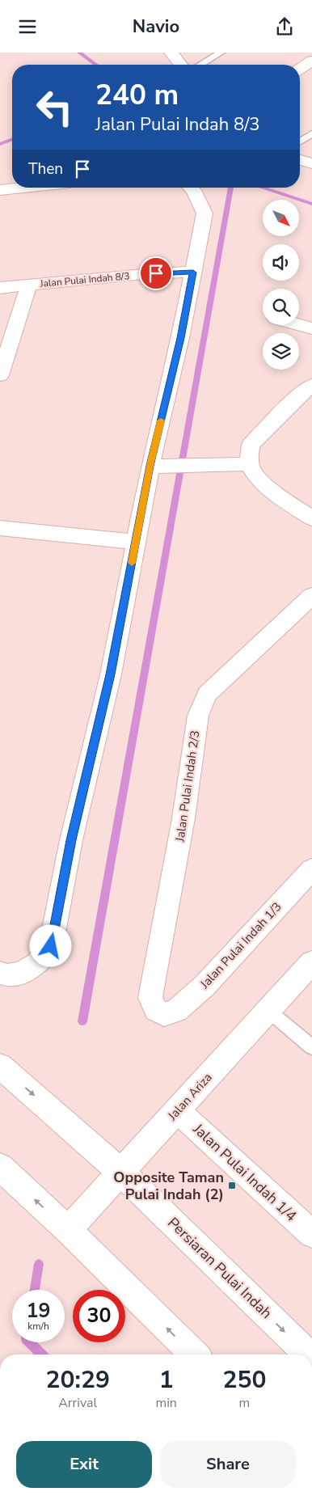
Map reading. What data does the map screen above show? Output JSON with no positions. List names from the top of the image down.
{
  "streets": {
    "street": [
      "Jalan Pulai Indah 8/3",
      "Jalan Pulai Indah 2/3",
      "Jalan Pulai Indah 1/3",
      "Jalan Ariza",
      "Jalan Pulai Indah 1/4",
      "Persiaran Pulai Indah"
    ]
  },
  "crossings": [
    ["Jalan Pulai Indah 2/3", "Jalan Pulai Indah 1/3"],
    ["Jalan Ariza", "Jalan Pulai Indah 1/4"],
    ["Jalan Ariza", "Persiaran Pulai Indah"]
  ],
  "places": {
    "transit": ["Opposite Taman Pulai Indah (2)"]
  },
  "north": "bottom right",
  "page": {
    "header": "Navio",
    "turn": ["240 m", "Jalan Pulai Indah 8/3"],
    "then": "Then",
    "speed": "19 km/h",
    "limit": "30",
    "eta": [
      "20:29",
      "Arrival",
      "1",
      "min",
      "250",
      "m"
    ],
    "buttons": ["Exit", "Share"]
  }
}
